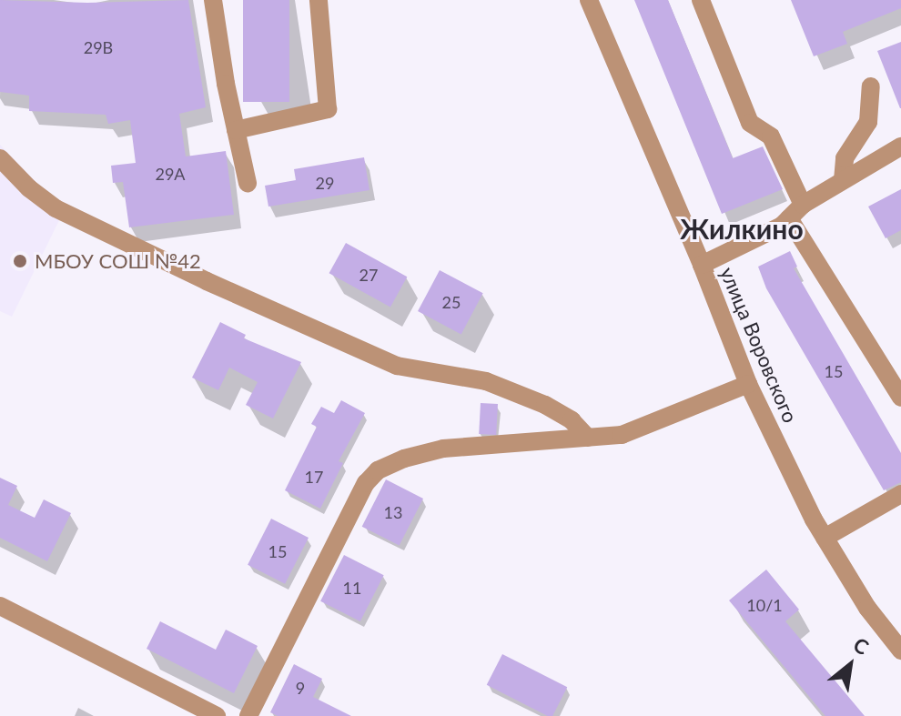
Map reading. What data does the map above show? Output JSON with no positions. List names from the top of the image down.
{
  "streets": {
    "street": ["улица Воровского"]
  },
  "districts": ["Жилкино"],
  "places": ["МБОУ СОШ №42"],
  "house_numbers": [
    "29В",
    "29А",
    "29",
    "27",
    "25",
    "15",
    "17",
    "13",
    "15",
    "11",
    "10/1",
    "9"
  ],
  "north": "top right"
}
